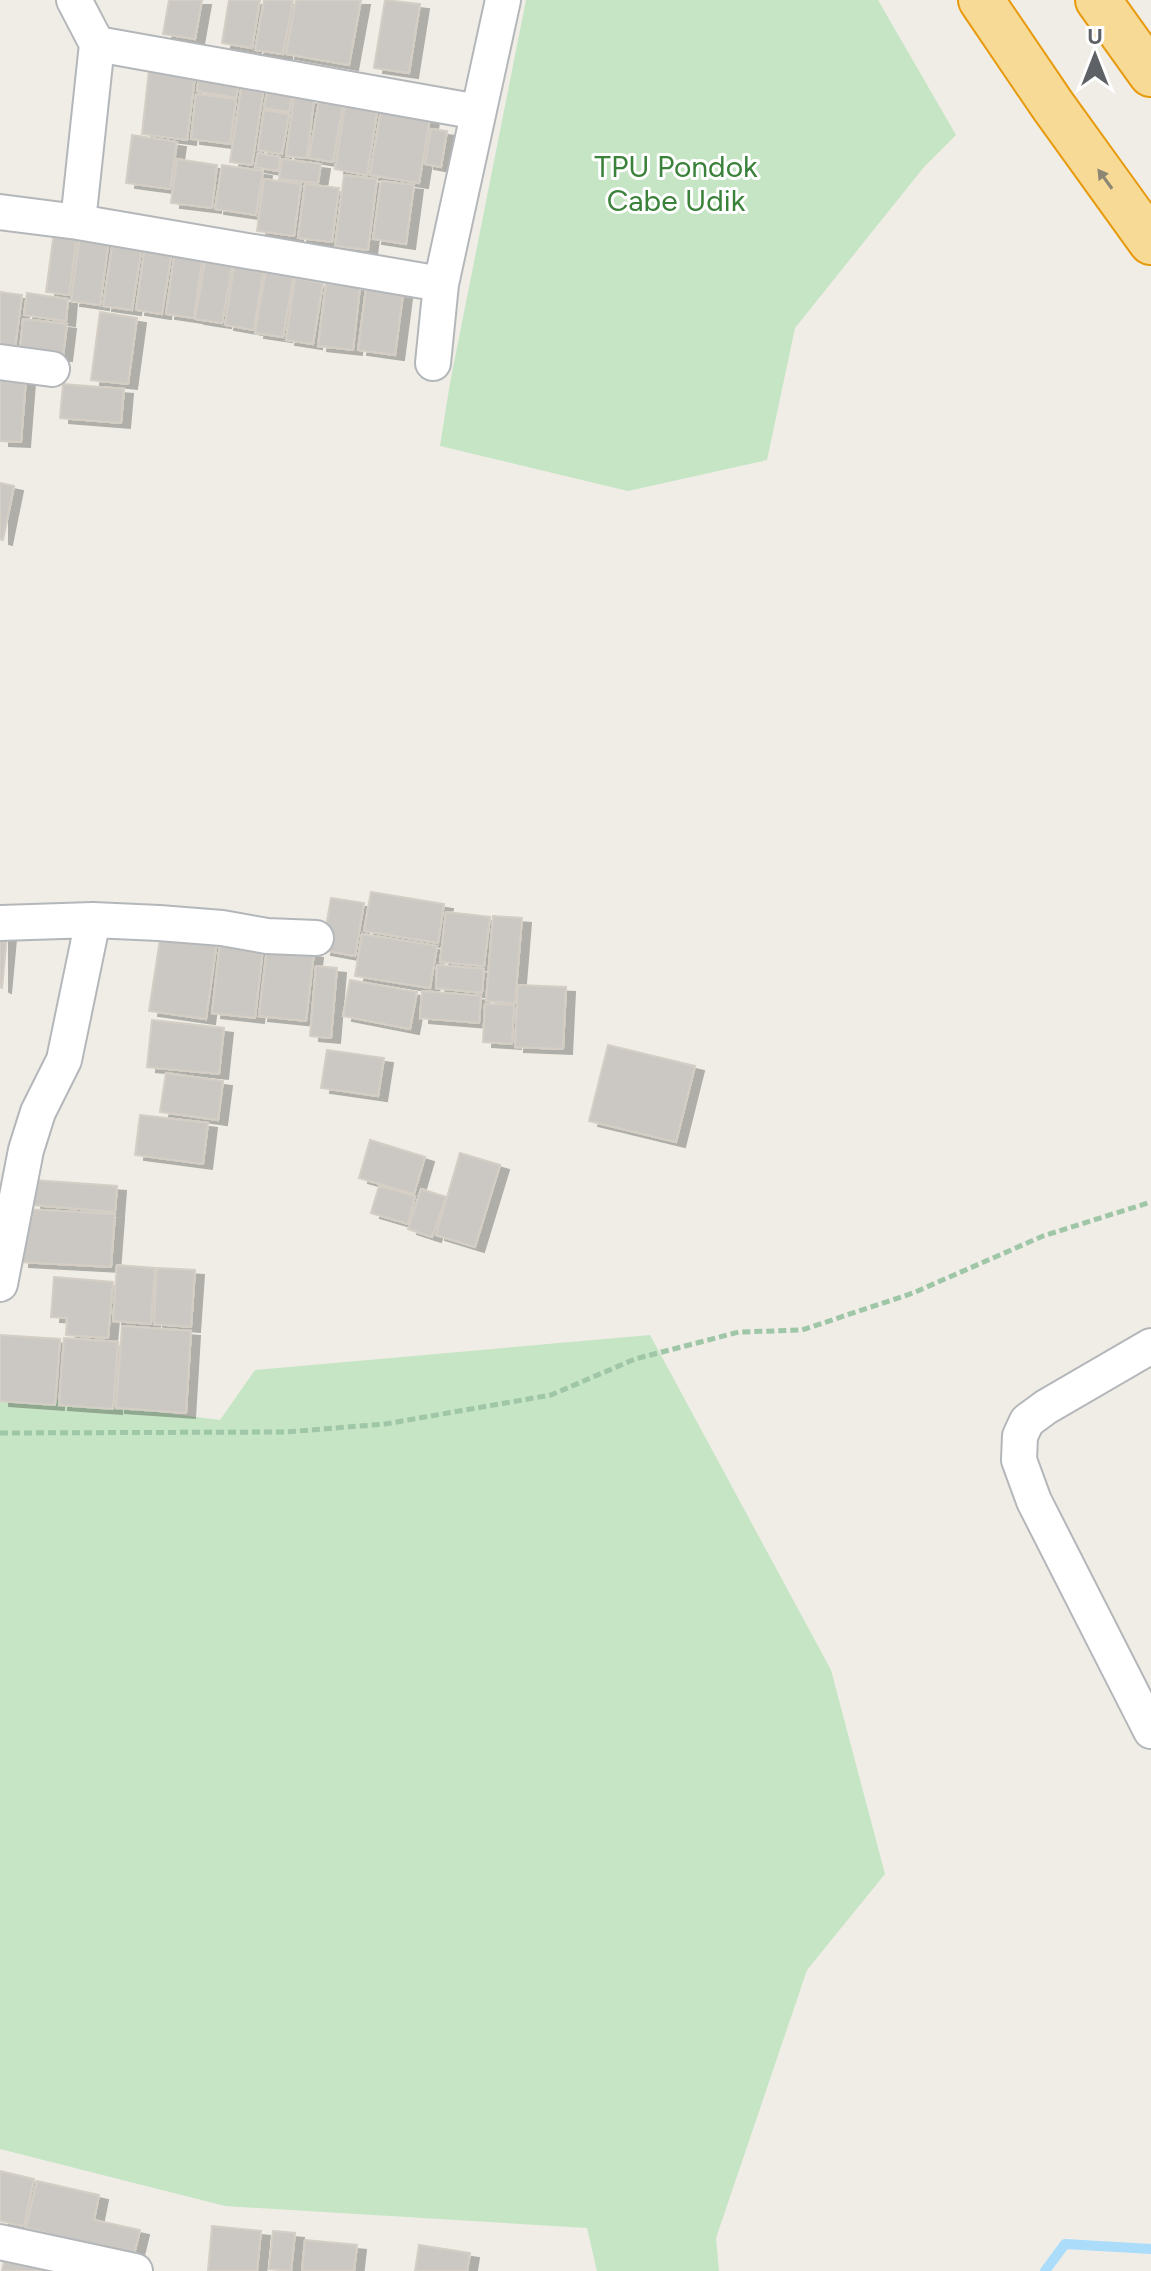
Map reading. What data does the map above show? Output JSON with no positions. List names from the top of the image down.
{
  "parks": ["TPU Pondok Cabe Udik"],
  "north": "top"
}
